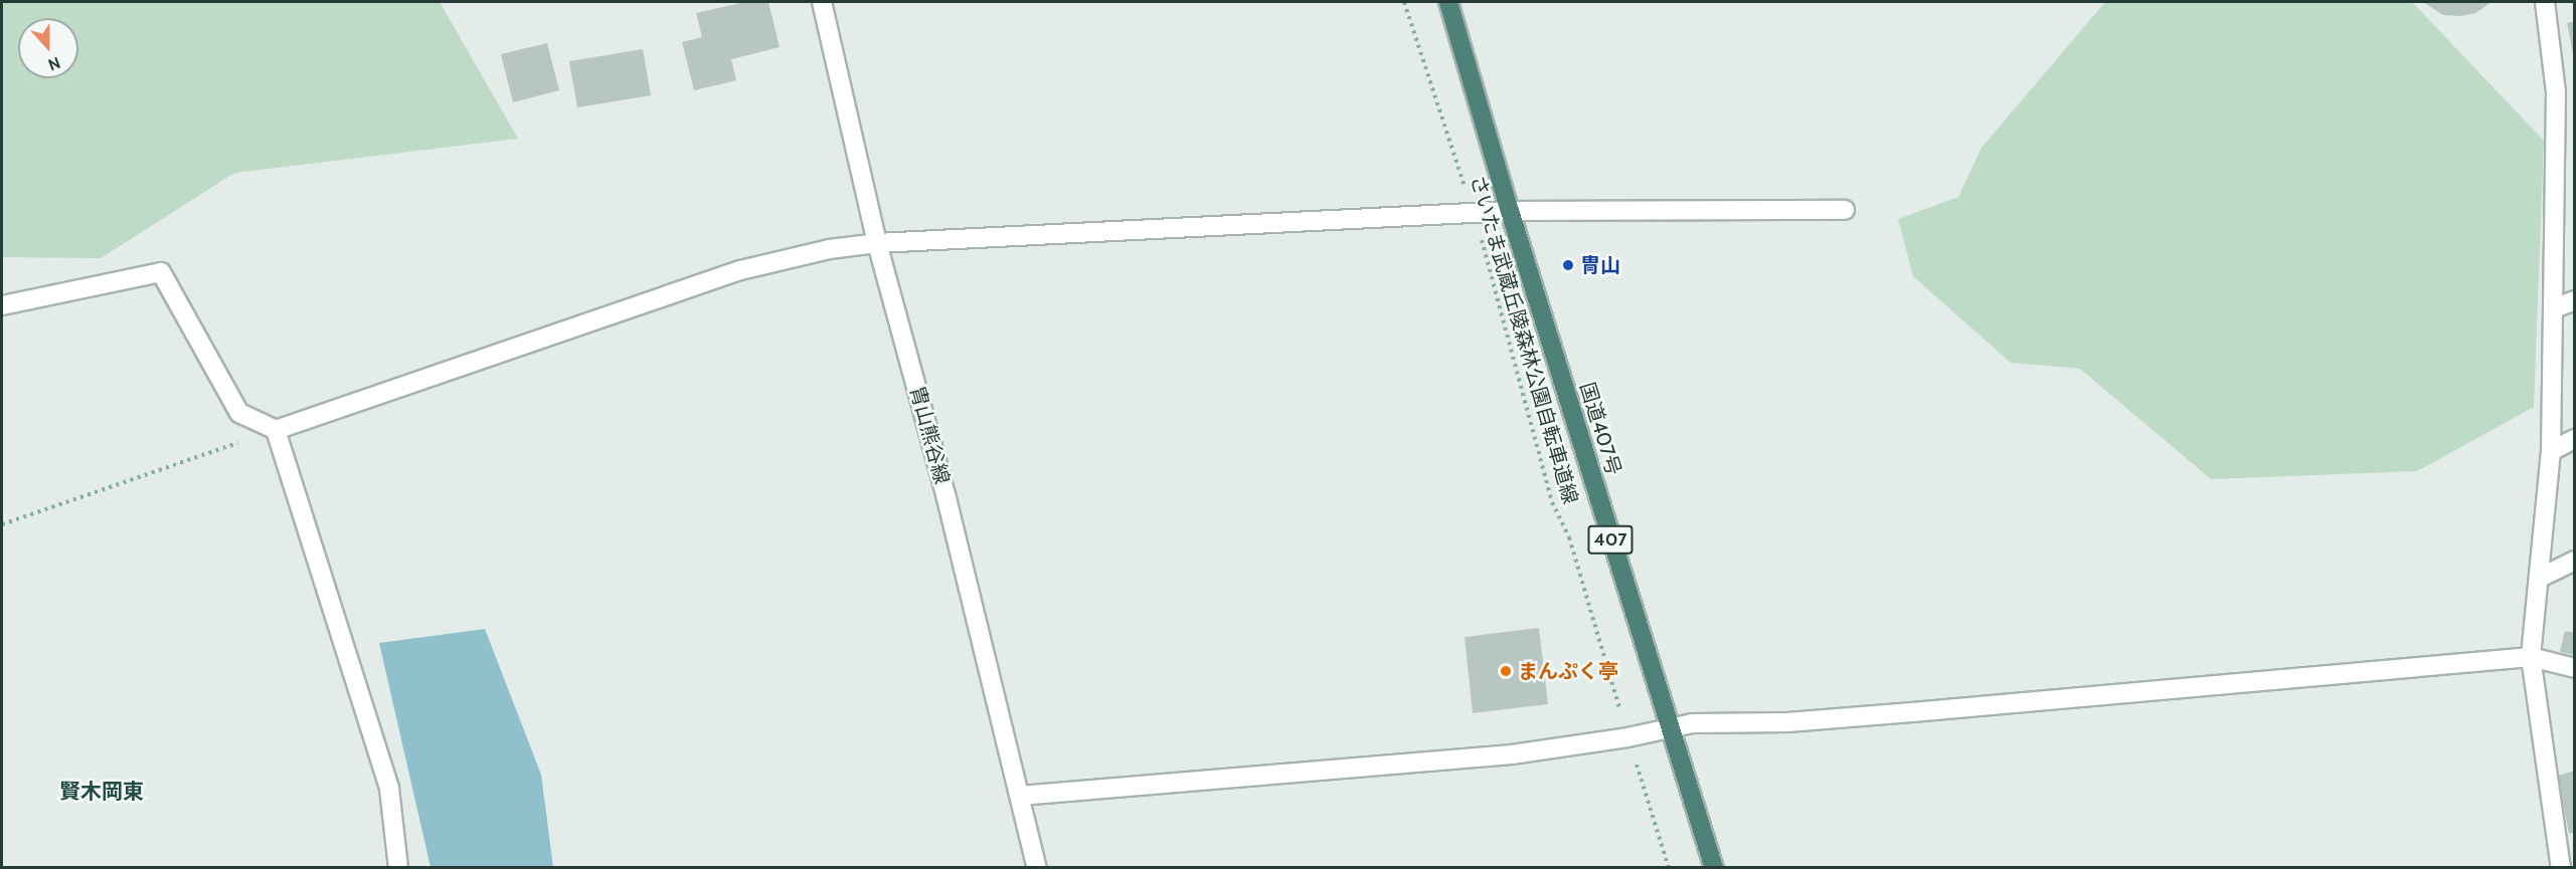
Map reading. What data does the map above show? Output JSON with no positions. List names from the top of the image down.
{
  "streets": {
    "highway": ["国道407号", "407"],
    "street": ["胄山熊谷線"],
    "path": ["さいたま武蔵丘陵森林公園自転車道線"]
  },
  "districts": ["賢木岡東"],
  "places": ["冑山", "まんぷく亭"],
  "north": "bottom"
}
